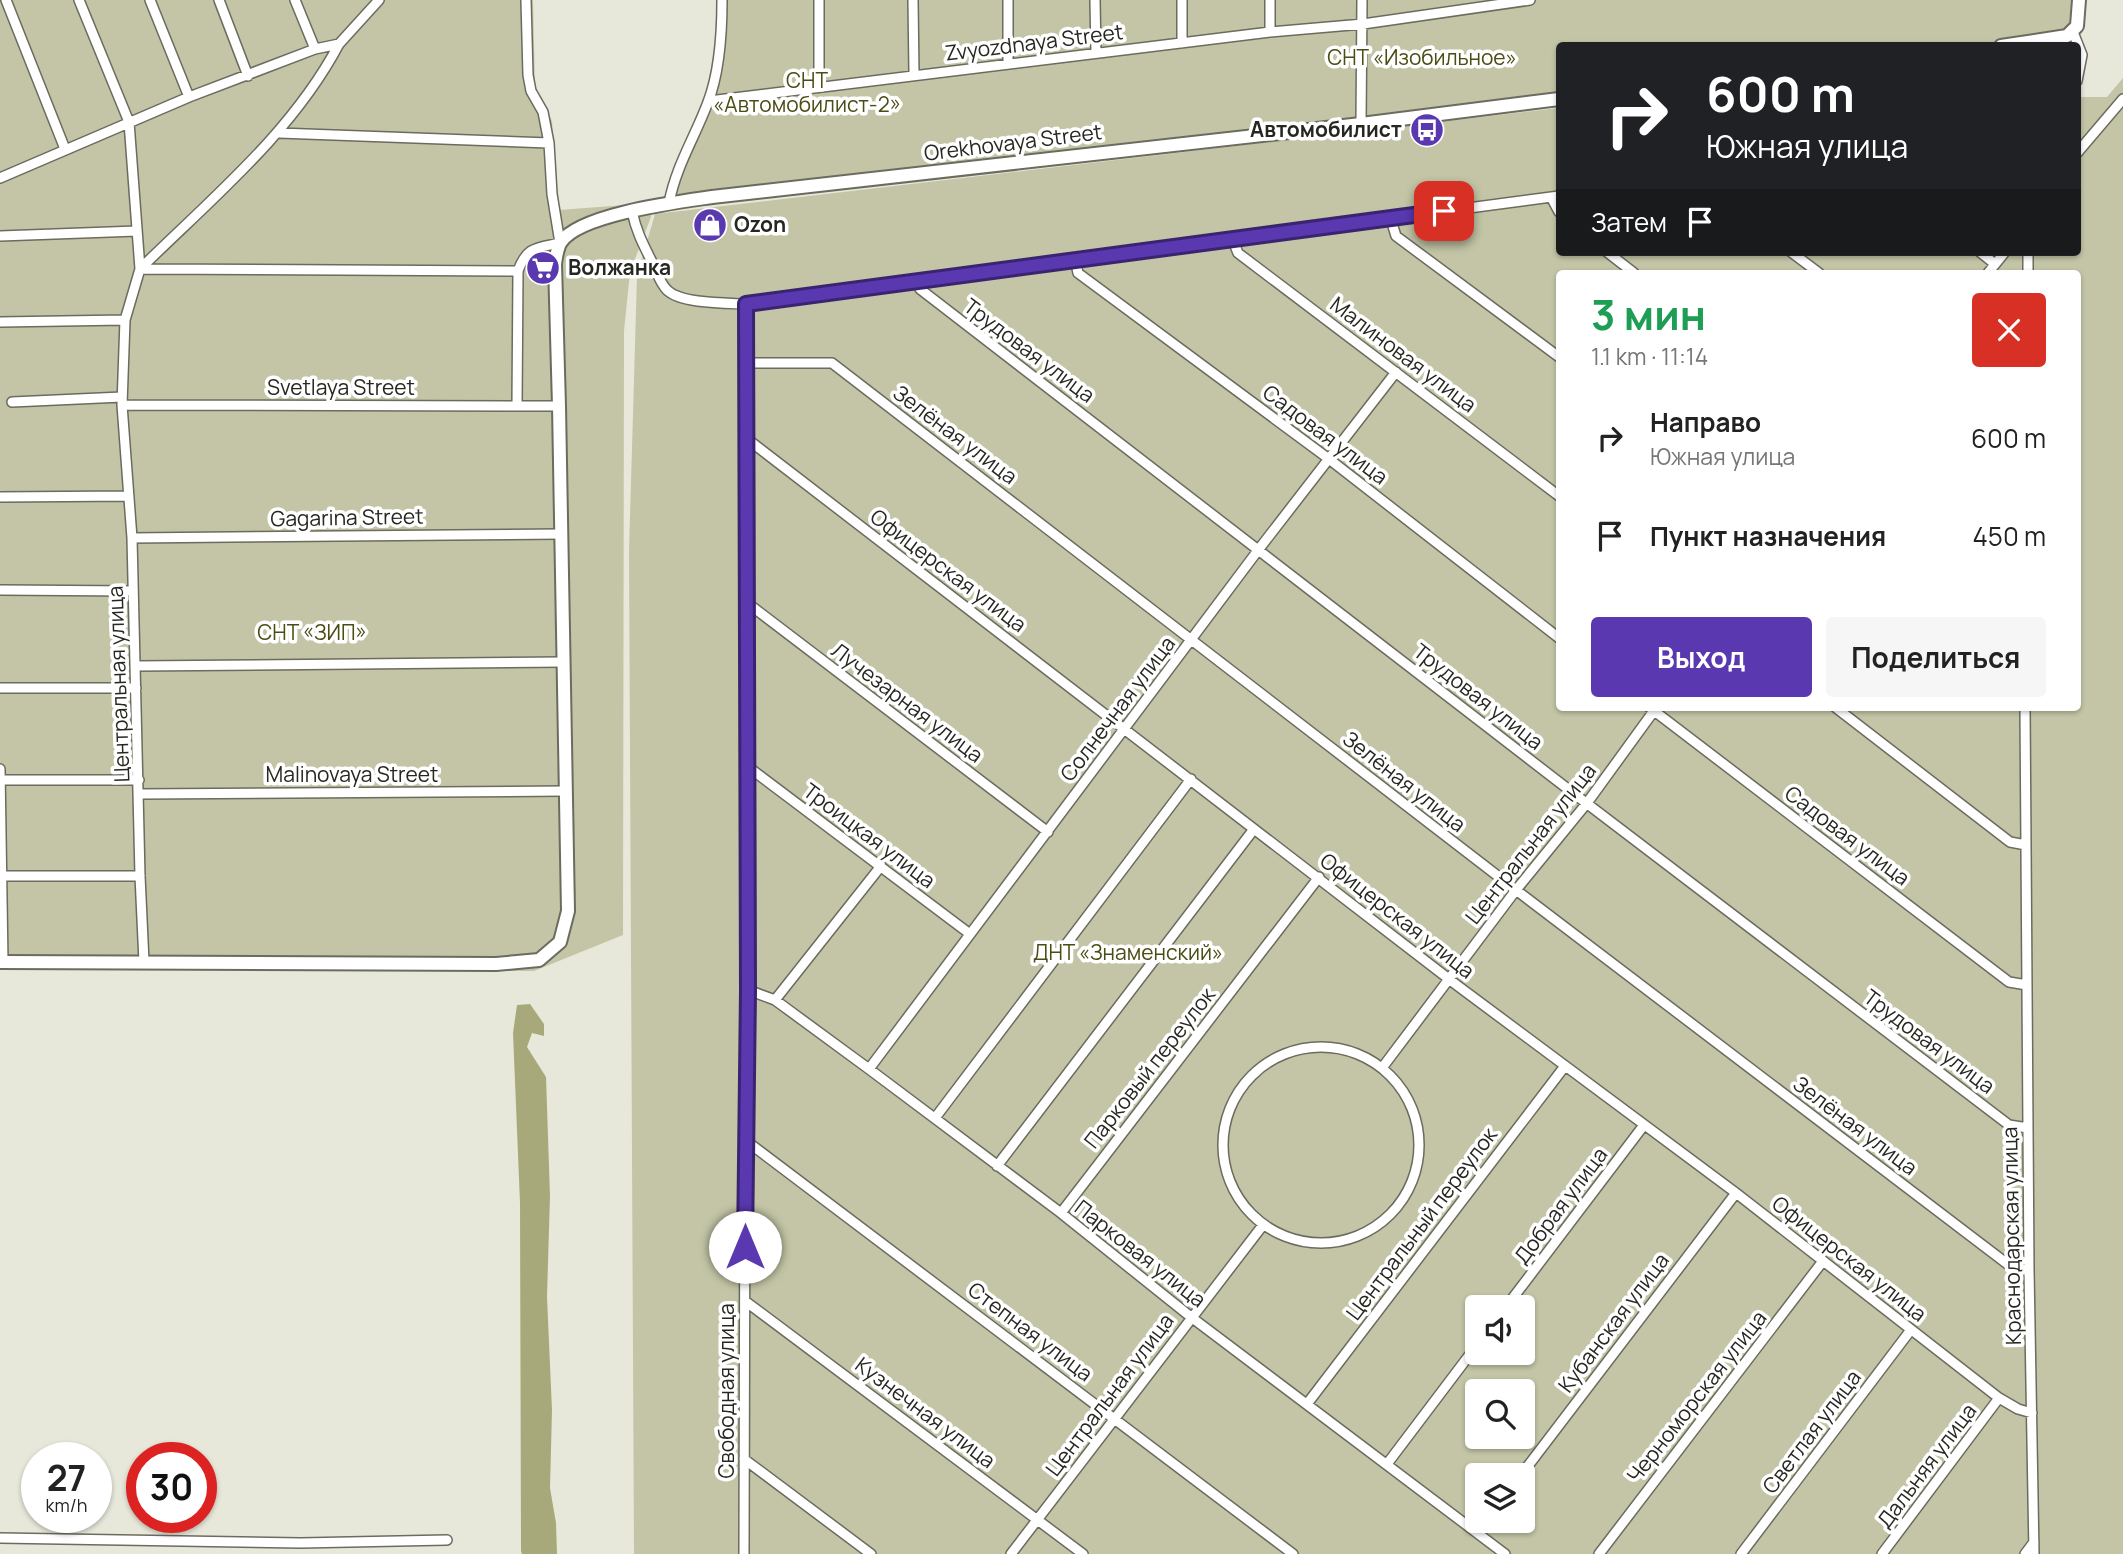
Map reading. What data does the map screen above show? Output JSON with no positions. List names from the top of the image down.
{
  "streets": {
    "street": [
      "Zvyozdnaya Street",
      "Orekhovaya Street",
      "Трудовая улица",
      "Малиновая улица",
      "Svetlaya Street",
      "Зелёная улица",
      "Садовая улица",
      "Gagarina Street",
      "Офицерская улица",
      "Центральная улица",
      "Лучезарная улица",
      "Солнечная улица",
      "Malinovaya Street",
      "Троицкая улица",
      "Парковый переулок",
      "Добрая улица",
      "Центральный переулок",
      "Краснодарская улица",
      "Парковая улица",
      "Кубанская улица",
      "Степная улица",
      "Свободная улица",
      "Черноморская улица",
      "Кузнечная улица",
      "Светлая улица",
      "Дальняя улица"
    ]
  },
  "crossings": [
    ["Трудовая улица", "Центральная улица"],
    ["Трудовая улица", "Солнечная улица"],
    ["Трудовая улица", "Краснодарская улица"],
    ["Малиновая улица", "Солнечная улица"],
    ["Svetlaya Street", "Центральная улица"],
    ["Зелёная улица", "Центральная улица"],
    ["Зелёная улица", "Солнечная улица"],
    ["Зелёная улица", "Краснодарская улица"],
    ["Зелёная улица", "Свободная улица"],
    ["Садовая улица", "Солнечная улица"],
    ["Садовая улица", "Краснодарская улица"],
    ["Gagarina Street", "Центральная улица"],
    ["Офицерская улица", "Центральная улица"],
    ["Офицерская улица", "Солнечная улица"],
    ["Офицерская улица", "Парковый переулок"],
    ["Офицерская улица", "Добрая улица"],
    ["Офицерская улица", "Центральный переулок"],
    ["Офицерская улица", "Краснодарская улица"],
    ["Офицерская улица", "Кубанская улица"],
    ["Офицерская улица", "Свободная улица"],
    ["Офицерская улица", "Черноморская улица"],
    ["Офицерская улица", "Светлая улица"],
    ["Офицерская улица", "Дальняя улица"],
    ["Центральная улица", "Malinovaya Street"],
    ["Центральная улица", "Парковая улица"],
    ["Центральная улица", "Степная улица"],
    ["Центральная улица", "Кузнечная улица"],
    ["Лучезарная улица", "Солнечная улица"],
    ["Лучезарная улица", "Свободная улица"],
    ["Солнечная улица", "Троицкая улица"],
    ["Солнечная улица", "Парковая улица"],
    ["Троицкая улица", "Свободная улица"],
    ["Парковый переулок", "Парковая улица"],
    ["Центральный переулок", "Парковая улица"],
    ["Парковая улица", "Свободная улица"],
    ["Степная улица", "Свободная улица"],
    ["Свободная улица", "Кузнечная улица"]
  ],
  "parks": [
    "СНТ «Изобильное»",
    "СНТ «Автомобилист-2»",
    "СНТ «ЗИП»",
    "ДНТ «Знаменский»"
  ],
  "places": {
    "bus stop": ["Автомобилист"],
    "shop": ["Ozon"],
    "supermarket": ["Волжанка"]
  },
  "page": {
    "turn": ["600 m", "Южная улица"],
    "then": "Затем",
    "heading": ["3 мин", "1.1 km · 11:14"],
    "list": [
      {
        "name": "Направо",
        "note": "Южная улица",
        "value": "600 m"
      },
      {
        "name": "Пункт назначения",
        "value": "450 m"
      }
    ],
    "buttons": ["Выход", "Поделиться"],
    "speed": "27 km/h",
    "limit": "30"
  }
}
